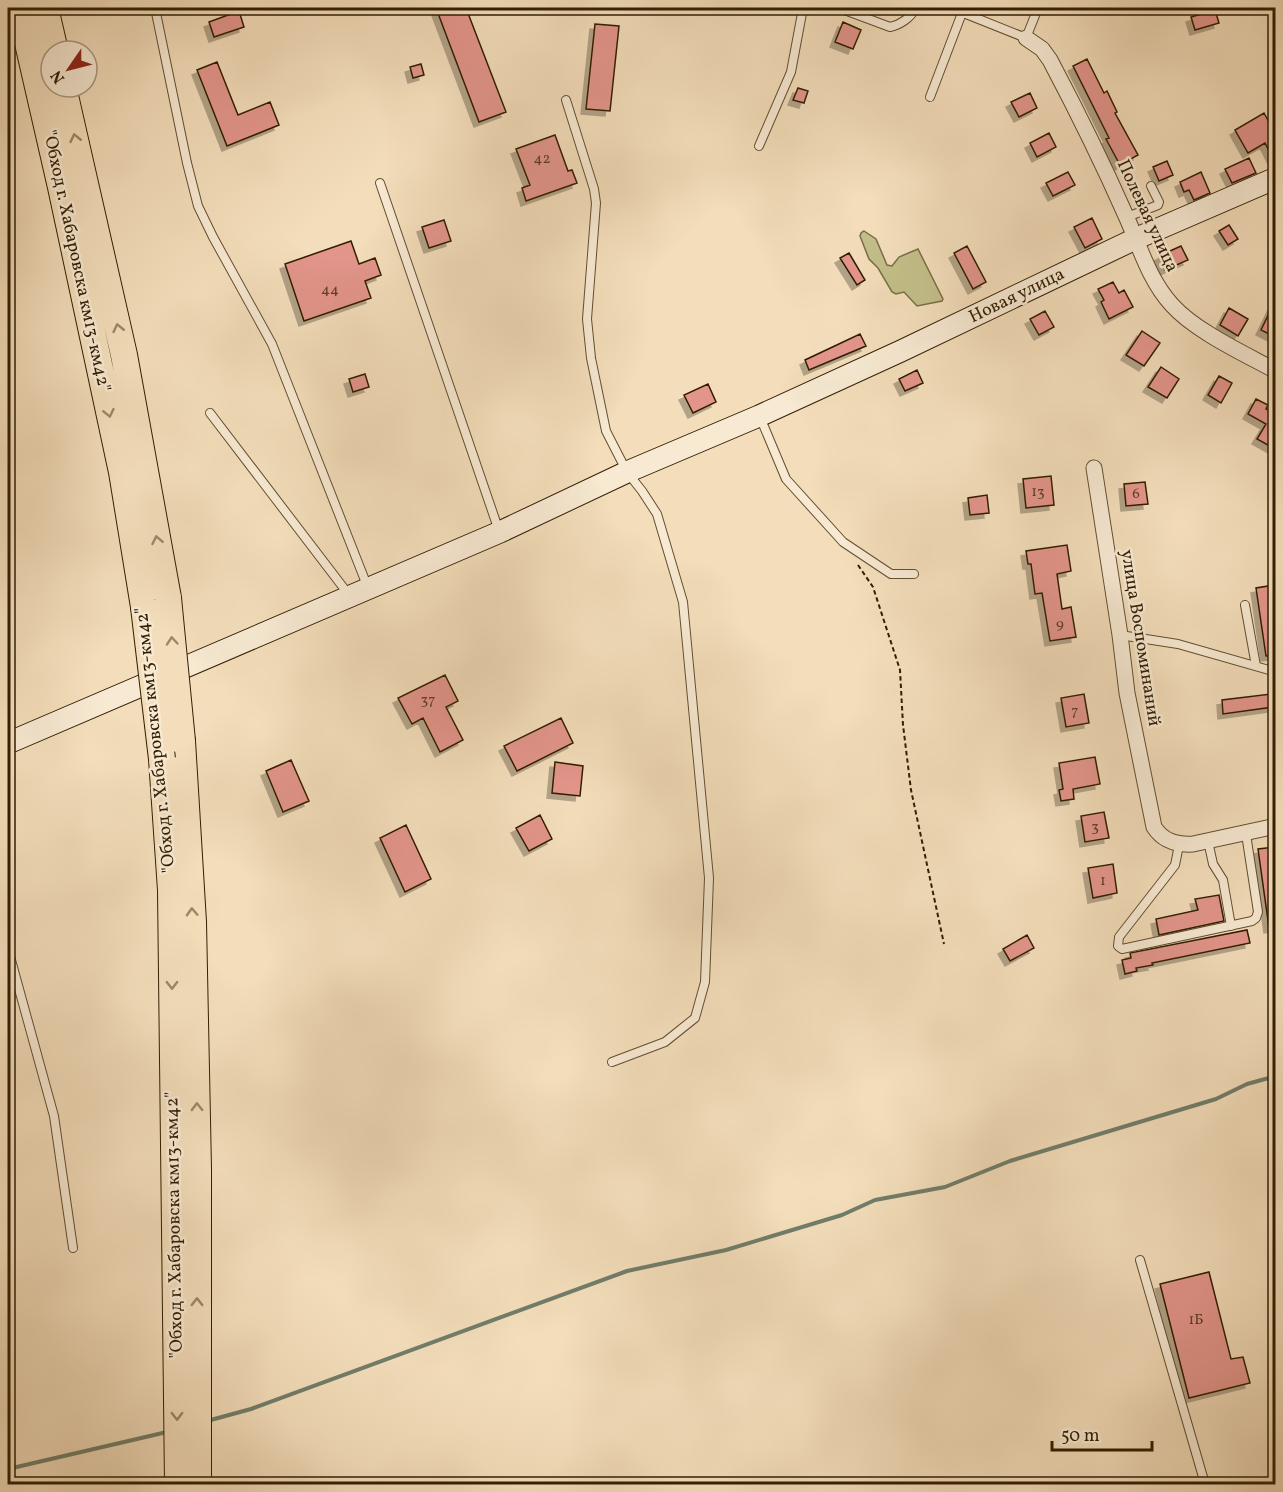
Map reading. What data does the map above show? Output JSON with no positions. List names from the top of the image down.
{
  "streets": {
    "highway": ["\"Обход г. Хабаровска км13-км42\""],
    "main road": ["Новая улица"],
    "street": ["Полевая улица", "улица Воспоминаний"]
  },
  "crossings": [
    ["Полевая улица", "Новая улица"]
  ],
  "house_numbers": [
    "42",
    "44",
    "13",
    "6",
    "9",
    "37",
    "7",
    "3",
    "1",
    "1Б"
  ],
  "scale_bar": "50 m",
  "north": "bottom left"
}
